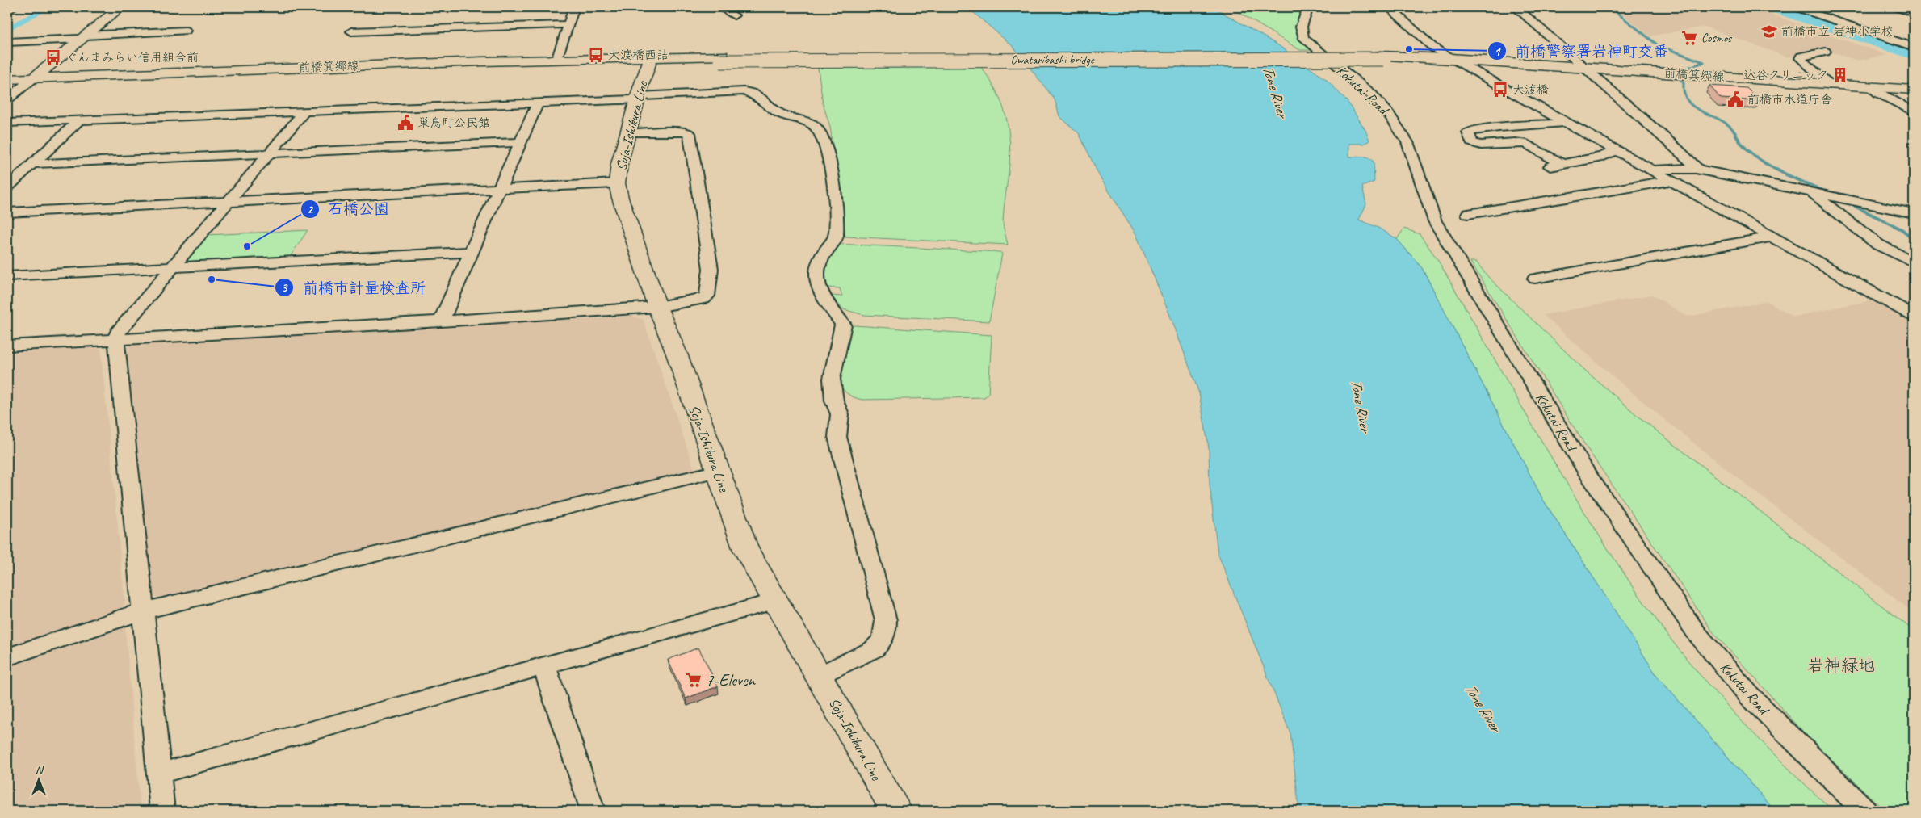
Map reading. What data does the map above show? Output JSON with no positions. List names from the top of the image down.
{
  "streets": {
    "main road": ["Owataribashi bridge", "前橋箕郷線", "Soja-Ishikura Line"],
    "street": ["Kokutai Road"]
  },
  "crossings": [
    ["Owataribashi bridge", "前橋箕郷線"],
    ["前橋箕郷線", "Soja-Ishikura Line"]
  ],
  "water": ["Tone River"],
  "parks": ["岩神緑地"],
  "places": {
    "school or university": ["前橋市立 岩神小学校"],
    "supermarket": ["Cosmos", "7-Eleven"],
    "other": ["前橋警察署岩神町交番", "石橋公園", "前橋市計量検査所"],
    "bus stop": ["大渡橋西詰", "ぐんまみらい信用組合前", "大渡橋"],
    "building": ["込谷クリニック"],
    "public building": ["前橋市水道庁舎", "巣鳥町公民館"]
  },
  "north": "top"
}
